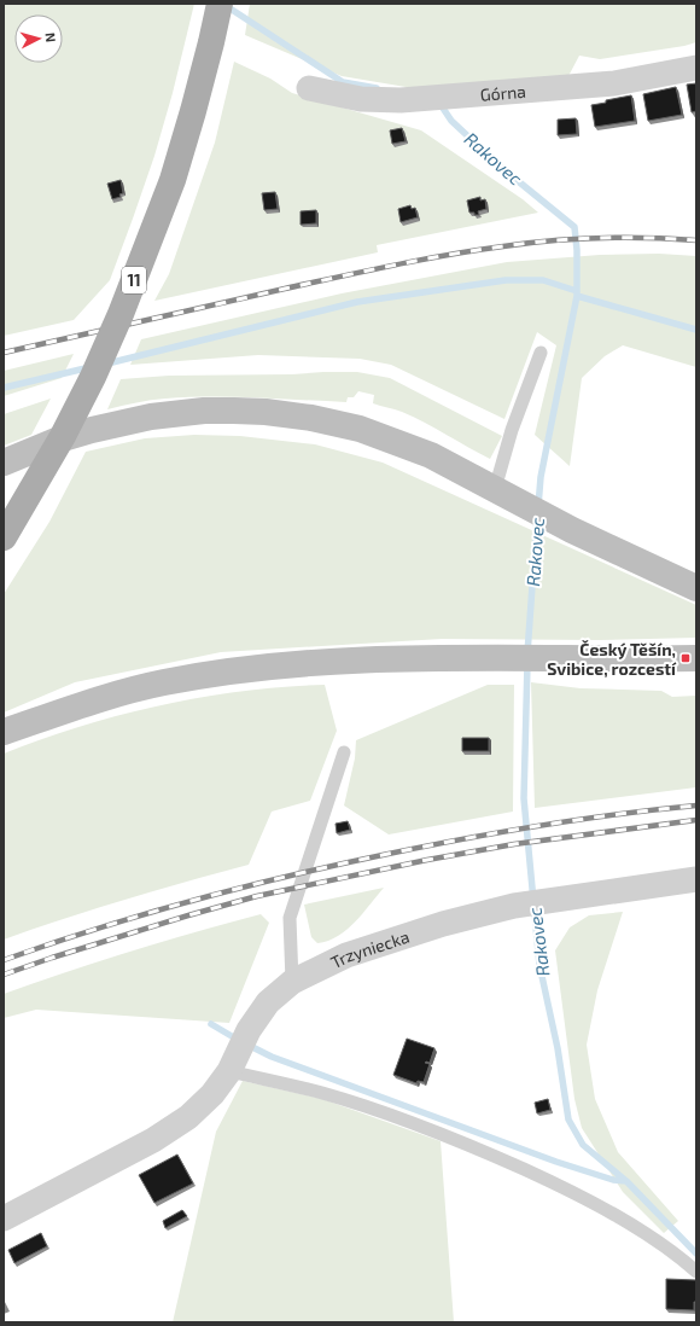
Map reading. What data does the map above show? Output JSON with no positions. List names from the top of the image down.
{
  "streets": {
    "main road": ["11"],
    "street": ["Górna", "Trzyniecka"]
  },
  "water": ["Rakovec"],
  "places": {
    "transit": ["Český Těšín, Svibice, rozcestí"]
  },
  "north": "right"
}
